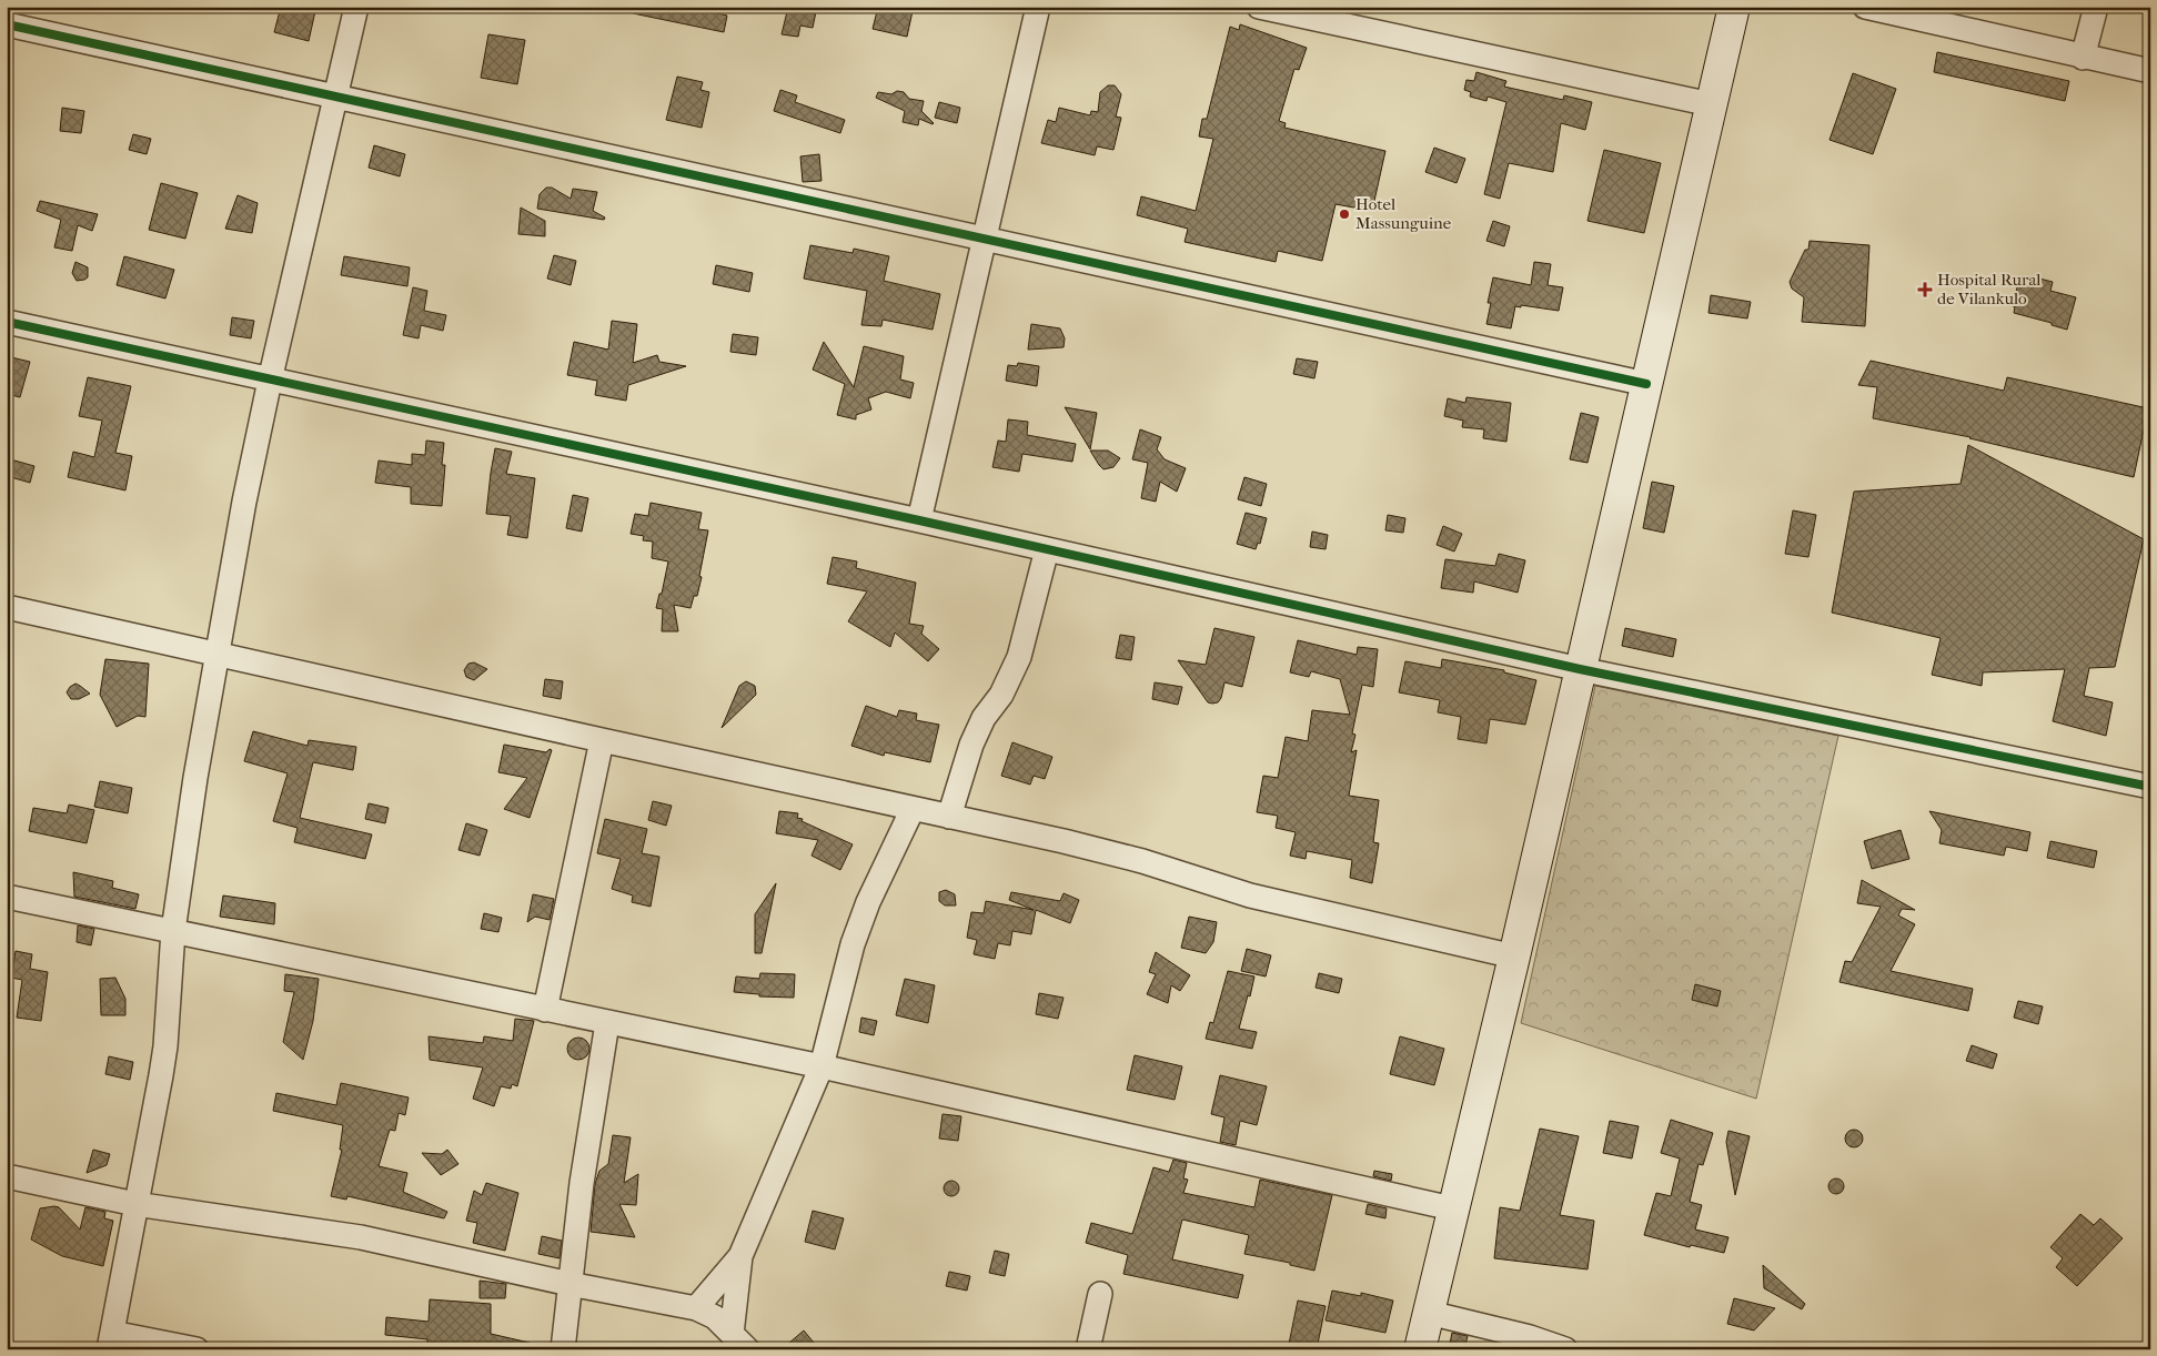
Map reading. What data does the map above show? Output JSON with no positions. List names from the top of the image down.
{
  "places": {
    "other": ["Hotel Massunguine"],
    "health": ["Hospital Rural de Vilankulo"]
  }
}
